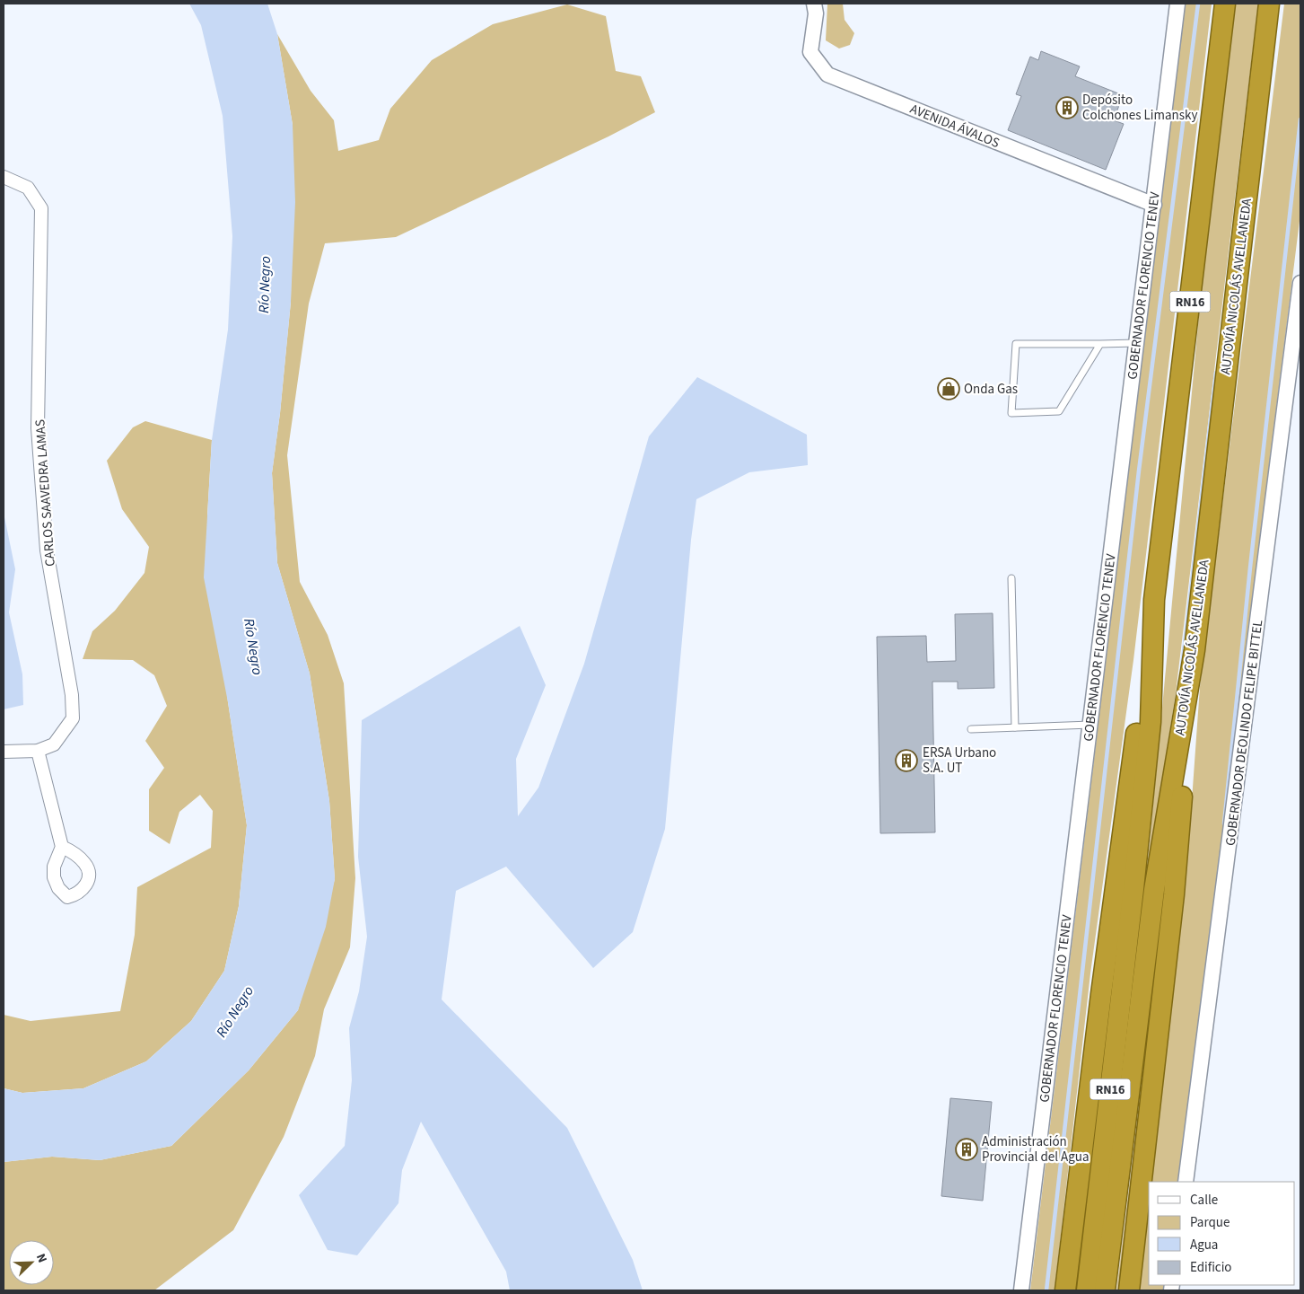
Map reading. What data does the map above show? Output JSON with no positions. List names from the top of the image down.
{
  "streets": {
    "highway": ["AUTOVÍA NICOLÁS AVELLANEDA", "RN16"],
    "street": [
      "AVENIDA ÁVALOS",
      "GOBERNADOR FLORENCIO TENEV",
      "CARLOS SAAVEDRA LAMAS",
      "GOBERNADOR DEOLINDO FELIPE BITTEL"
    ]
  },
  "crossings": [
    ["AVENIDA ÁVALOS", "GOBERNADOR FLORENCIO TENEV"]
  ],
  "water": ["Río Negro"],
  "places": {
    "building": ["Depósito Colchones Limansky", "ERSA Urbano S.A. UT", "Administración Provincial del Agua"],
    "shop": ["Onda Gas"]
  },
  "legend": [
    "Calle",
    "Parque",
    "Agua",
    "Edificio"
  ],
  "north": "top right"
}
